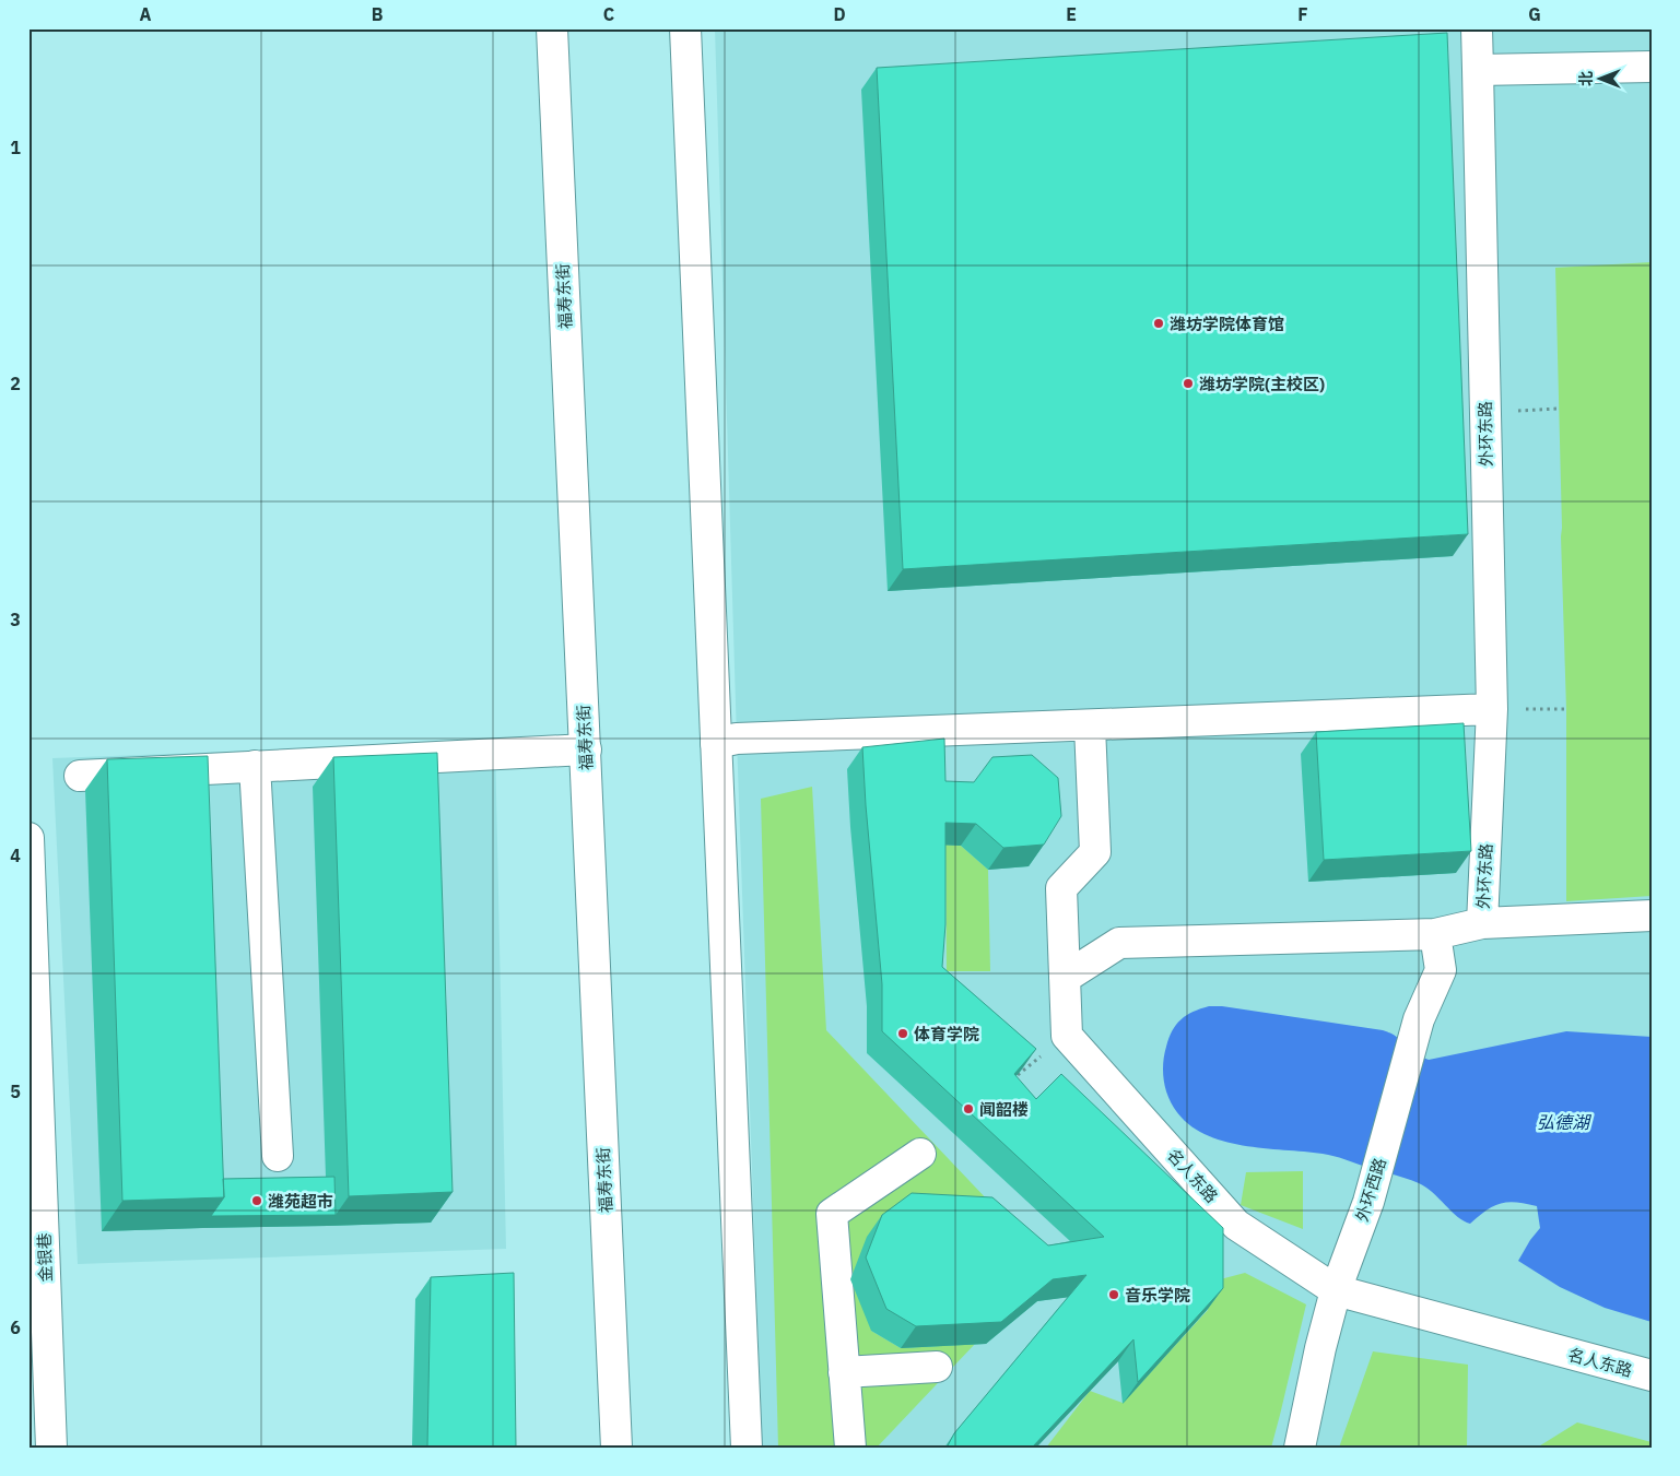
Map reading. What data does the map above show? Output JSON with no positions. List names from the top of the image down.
{
  "streets": {
    "main road": [
      "福寿东街",
      "外环东路",
      "名人东路",
      "外环西路",
      "金银巷"
    ]
  },
  "crossings": [
    ["外环东路", "外环西路"],
    ["名人东路", "外环西路"]
  ],
  "water": ["弘德湖"],
  "places": [
    "潍坊学院体育馆",
    "潍坊学院(主校区)",
    "体育学院",
    "闻韶楼",
    "潍苑超市",
    "音乐学院"
  ],
  "north": "left",
  "grid": {
    "columns": [
      "A",
      "B",
      "C",
      "D",
      "E",
      "F",
      "G"
    ],
    "rows": [
      "1",
      "2",
      "3",
      "4",
      "5",
      "6"
    ]
  }
}
